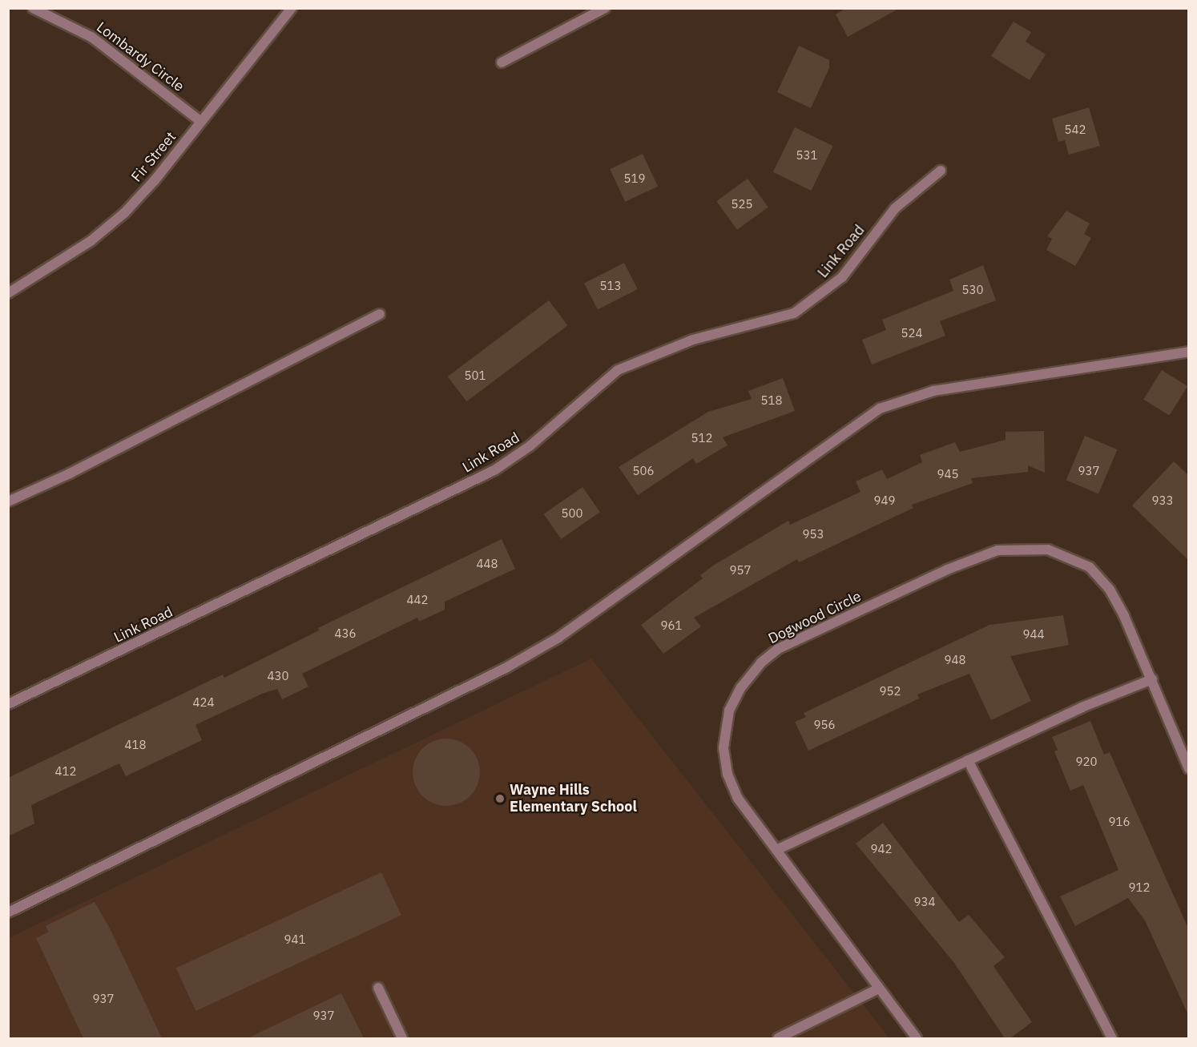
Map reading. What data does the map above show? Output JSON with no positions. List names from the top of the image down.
{
  "streets": {
    "street": [
      "Lombardy Circle",
      "Fir Street",
      "Link Road",
      "Dogwood Circle"
    ]
  },
  "crossings": [
    ["Lombardy Circle", "Fir Street"]
  ],
  "places": ["Wayne Hills Elementary School"],
  "house_numbers": [
    "542",
    "531",
    "519",
    "525",
    "513",
    "530",
    "524",
    "501",
    "518",
    "512",
    "506",
    "937",
    "945",
    "949",
    "933",
    "500",
    "953",
    "448",
    "957",
    "442",
    "961",
    "436",
    "944",
    "948",
    "430",
    "952",
    "424",
    "956",
    "418",
    "920",
    "412",
    "916",
    "942",
    "912",
    "934",
    "941",
    "937",
    "937"
  ]
}
